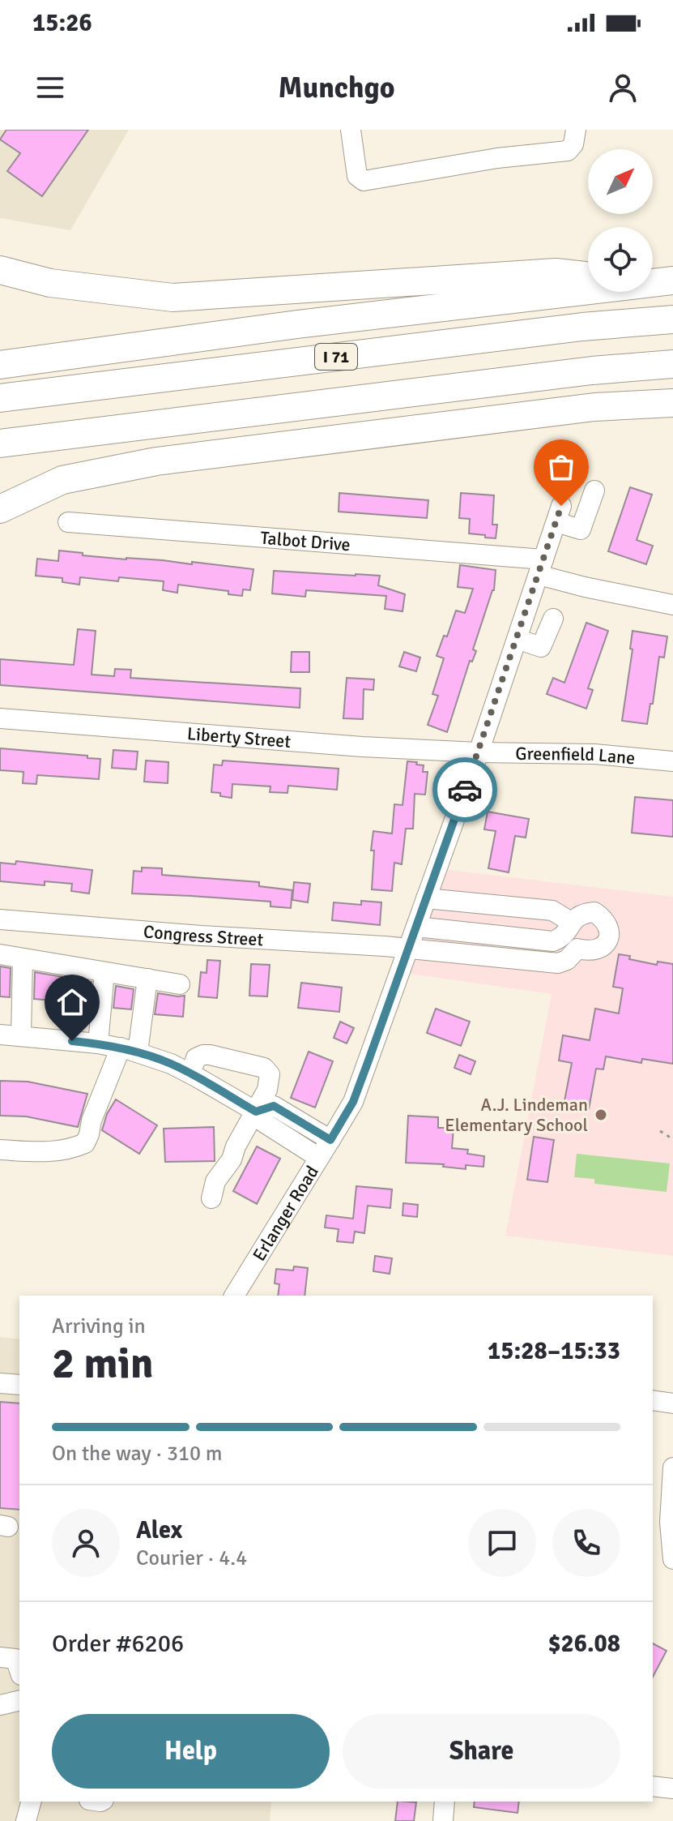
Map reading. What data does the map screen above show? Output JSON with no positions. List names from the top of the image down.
{
  "streets": {
    "highway": ["I 71"],
    "street": [
      "Talbot Drive",
      "Liberty Street",
      "Greenfield Lane",
      "Congress Street",
      "Erlanger Road"
    ]
  },
  "crossings": [
    ["Talbot Drive", "Erlanger Road"],
    ["Liberty Street", "Greenfield Lane"],
    ["Liberty Street", "Erlanger Road"],
    ["Greenfield Lane", "Erlanger Road"],
    ["Congress Street", "Erlanger Road"]
  ],
  "places": ["A.J. Lindeman Elementary School"],
  "north": "top right",
  "page": {
    "status": "15:26",
    "header": "Munchgo",
    "heading": ["2 min", "Arriving in", "15:28–15:33"],
    "panel": [
      "Alex",
      "Courier · 4.4",
      "Order #6206",
      "$26.08"
    ],
    "bar": "On the way · 310 m",
    "buttons": ["Help", "Share"]
  }
}
